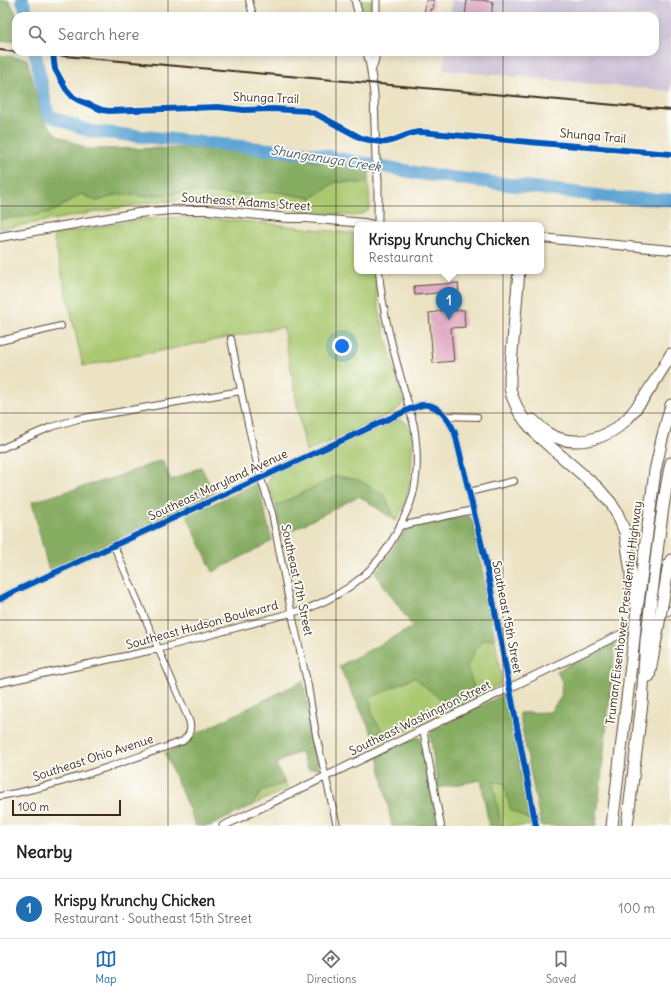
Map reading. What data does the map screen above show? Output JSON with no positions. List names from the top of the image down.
{
  "streets": {
    "highway": ["Truman/Eisenhower Presidential Highway"],
    "main road": ["Southeast Adams Street"],
    "street": [
      "Southeast Maryland Avenue",
      "Southeast 17th Street",
      "Southeast 15th Street",
      "Southeast Hudson Boulevard",
      "Southeast Washington Street",
      "Southeast Ohio Avenue"
    ],
    "cycle path": ["Shunga Trail"]
  },
  "crossings": [
    ["Southeast Maryland Avenue", "Southeast 17th Street"],
    ["Southeast Maryland Avenue", "Southeast 15th Street"],
    ["Southeast Maryland Avenue", "Southeast Hudson Boulevard"],
    ["Southeast 17th Street", "Southeast Hudson Boulevard"],
    ["Southeast 17th Street", "Southeast Washington Street"],
    ["Southeast 15th Street", "Southeast Washington Street"],
    ["Southeast Hudson Boulevard", "Southeast Ohio Avenue"]
  ],
  "water": ["Shunganuga Creek"],
  "scale_bar": "100 m",
  "page": {
    "search": "Search here",
    "popup": ["Krispy Krunchy Chicken", "Restaurant"],
    "pins": "1",
    "scale": "100 m",
    "heading": "Nearby",
    "list": [
      {
        "mark": "1",
        "name": "Krispy Krunchy Chicken",
        "note": "Restaurant · Southeast 15th Street",
        "value": "100 m"
      }
    ],
    "nav": ["Map", "Directions", "Saved"]
  }
}
